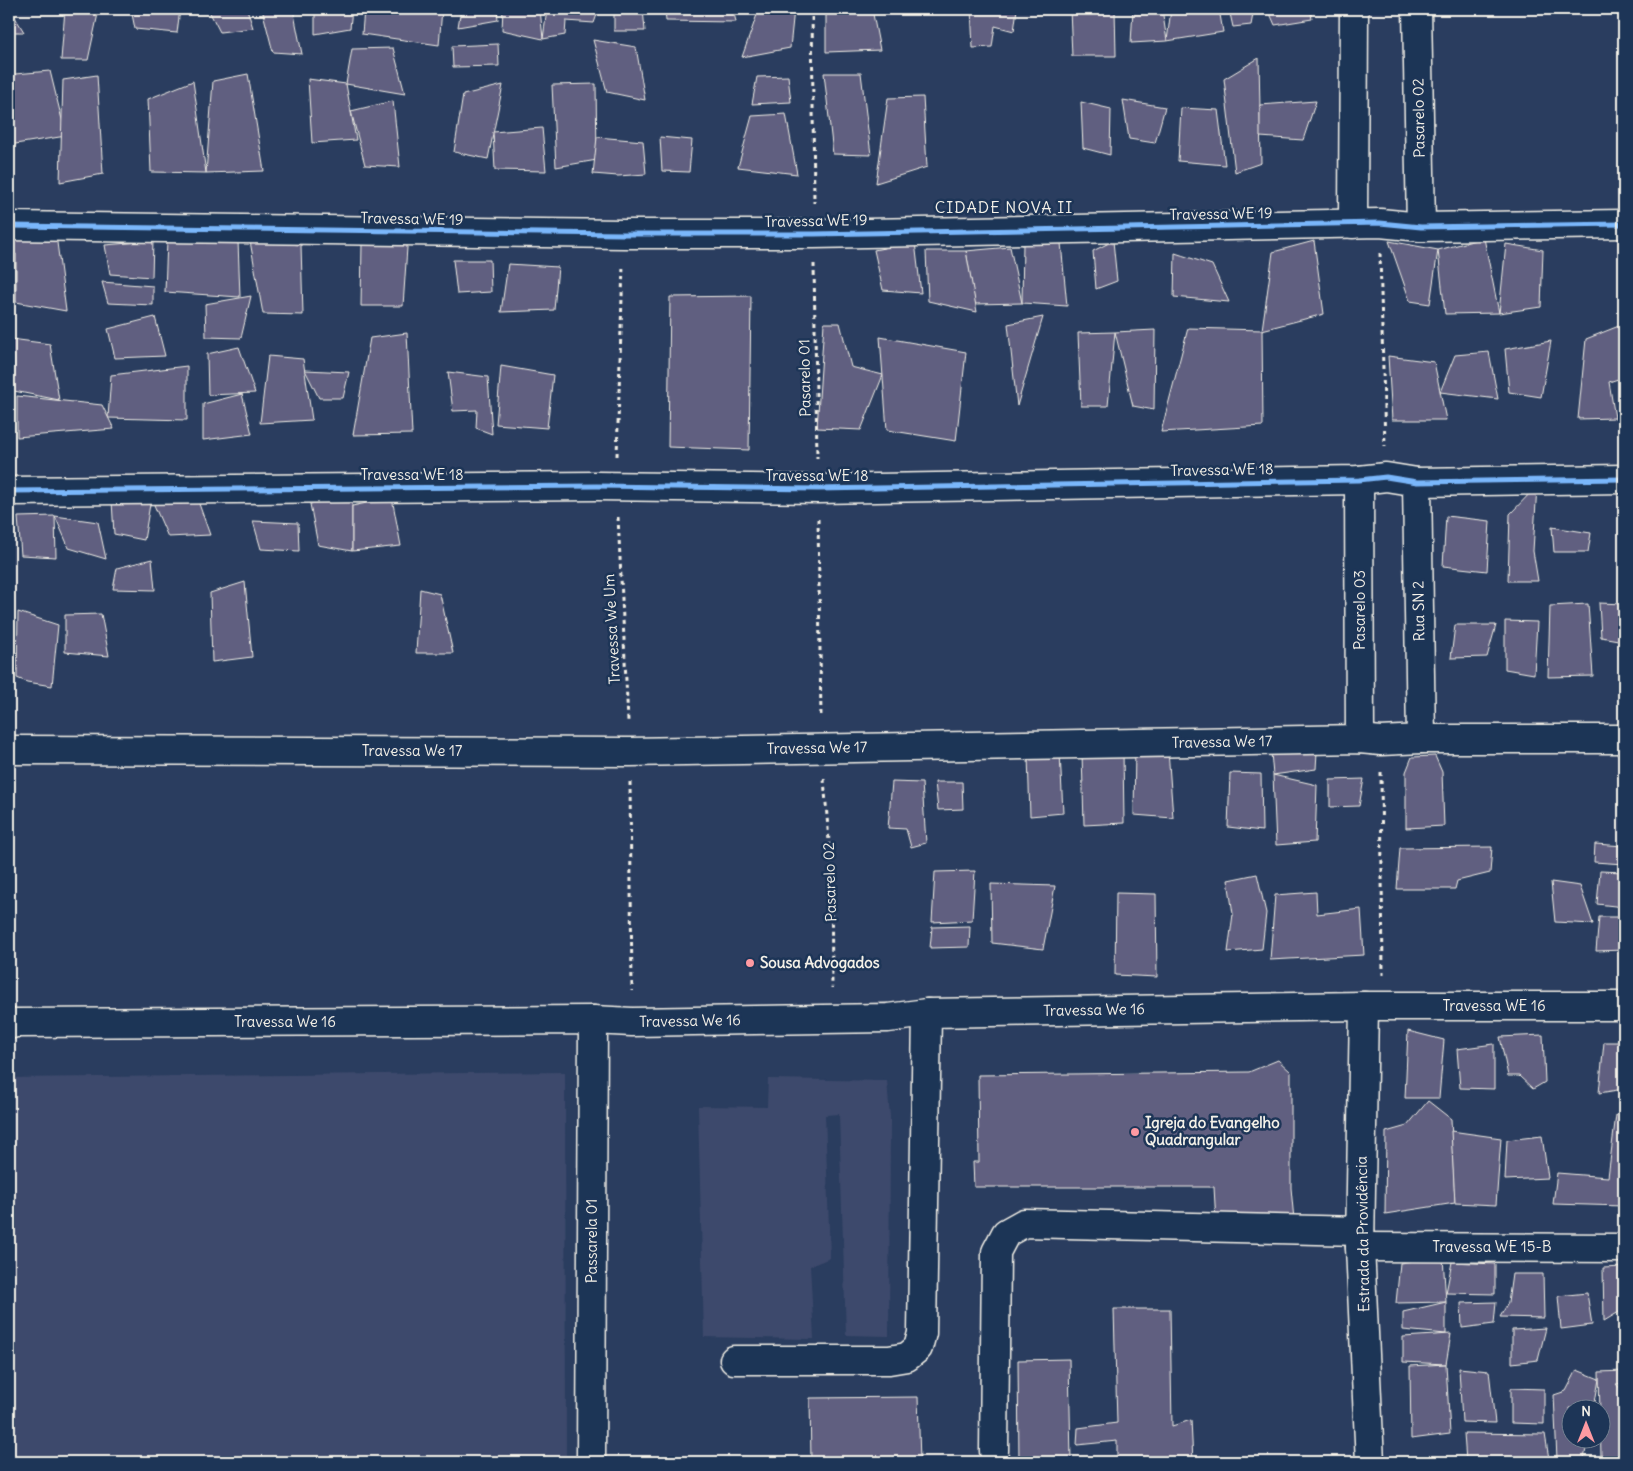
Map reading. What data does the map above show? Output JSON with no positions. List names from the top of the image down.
{
  "streets": {
    "street": [
      "Pasarelo 02",
      "Travessa WE 19",
      "Travessa WE 18",
      "Pasarelo 03",
      "Rua SN 2",
      "Travessa We 17",
      "Travessa WE 16",
      "Travessa We 16",
      "Estrada da Providência",
      "Passarela 01",
      "Travessa WE 15-B"
    ],
    "path": ["Pasarelo 01", "Travessa We Um"]
  },
  "crossings": [
    ["Pasarelo 02", "Travessa WE 19"],
    ["Pasarelo 02", "Pasarelo 01"],
    ["Pasarelo 02", "Travessa We 17"],
    ["Pasarelo 02", "Travessa We 16"],
    ["Travessa WE 19", "Pasarelo 01"],
    ["Travessa WE 19", "Travessa We Um"],
    ["Pasarelo 01", "Travessa WE 18"],
    ["Pasarelo 01", "Travessa We 17"],
    ["Travessa WE 18", "Pasarelo 03"],
    ["Travessa WE 18", "Rua SN 2"],
    ["Travessa WE 18", "Travessa We Um"],
    ["Pasarelo 03", "Travessa We 17"],
    ["Rua SN 2", "Travessa We 17"],
    ["Travessa We Um", "Travessa We 17"],
    ["Travessa We Um", "Travessa We 16"],
    ["Travessa WE 16", "Travessa We 16"],
    ["Travessa WE 16", "Estrada da Providência"],
    ["Travessa We 16", "Estrada da Providência"],
    ["Travessa We 16", "Passarela 01"],
    ["Estrada da Providência", "Travessa WE 15-B"]
  ],
  "districts": ["CIDADE NOVA II"],
  "places": ["Sousa Advogados", "Igreja do Evangelho Quadrangular"],
  "north": "top"
}
